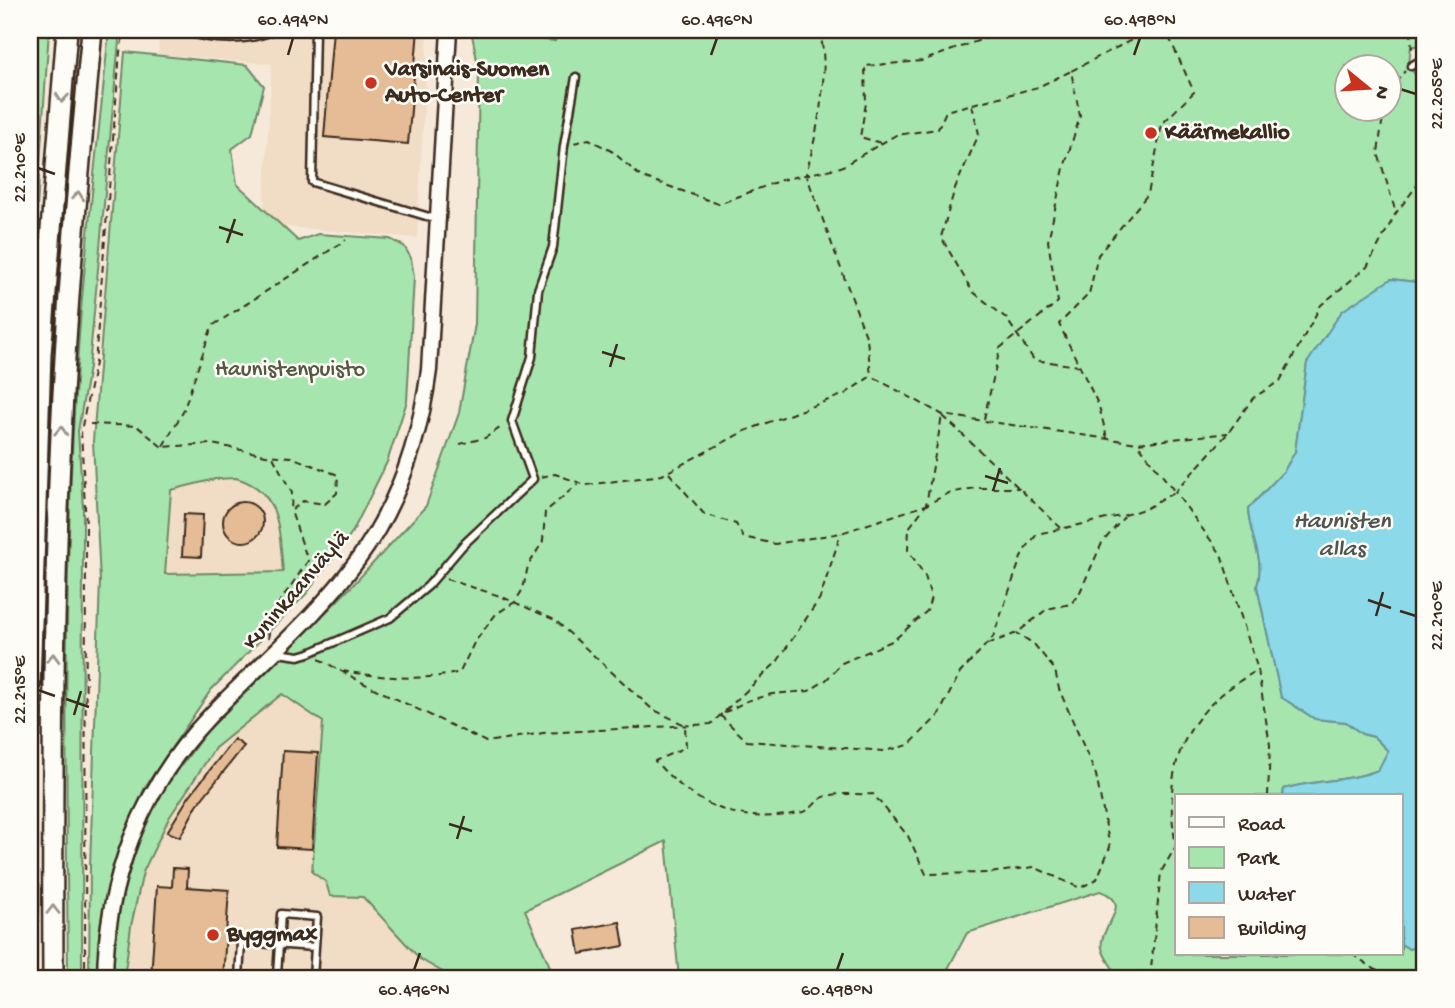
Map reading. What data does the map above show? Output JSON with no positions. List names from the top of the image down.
{
  "streets": {
    "street": ["Kuninkaanväylä"]
  },
  "water": ["Haunisten allas"],
  "parks": ["Haunistenpuisto"],
  "places": ["Varsinais-Suomen Auto-Center", "Käärmekallio", "Byggmax"],
  "legend": [
    "Road",
    "Park",
    "Water",
    "Building"
  ],
  "north": "right",
  "coordinates": [
    "60.494°N",
    "60.496°N",
    "60.498°N",
    "22.205°E",
    "22.210°E",
    "22.215°E"
  ]
}
